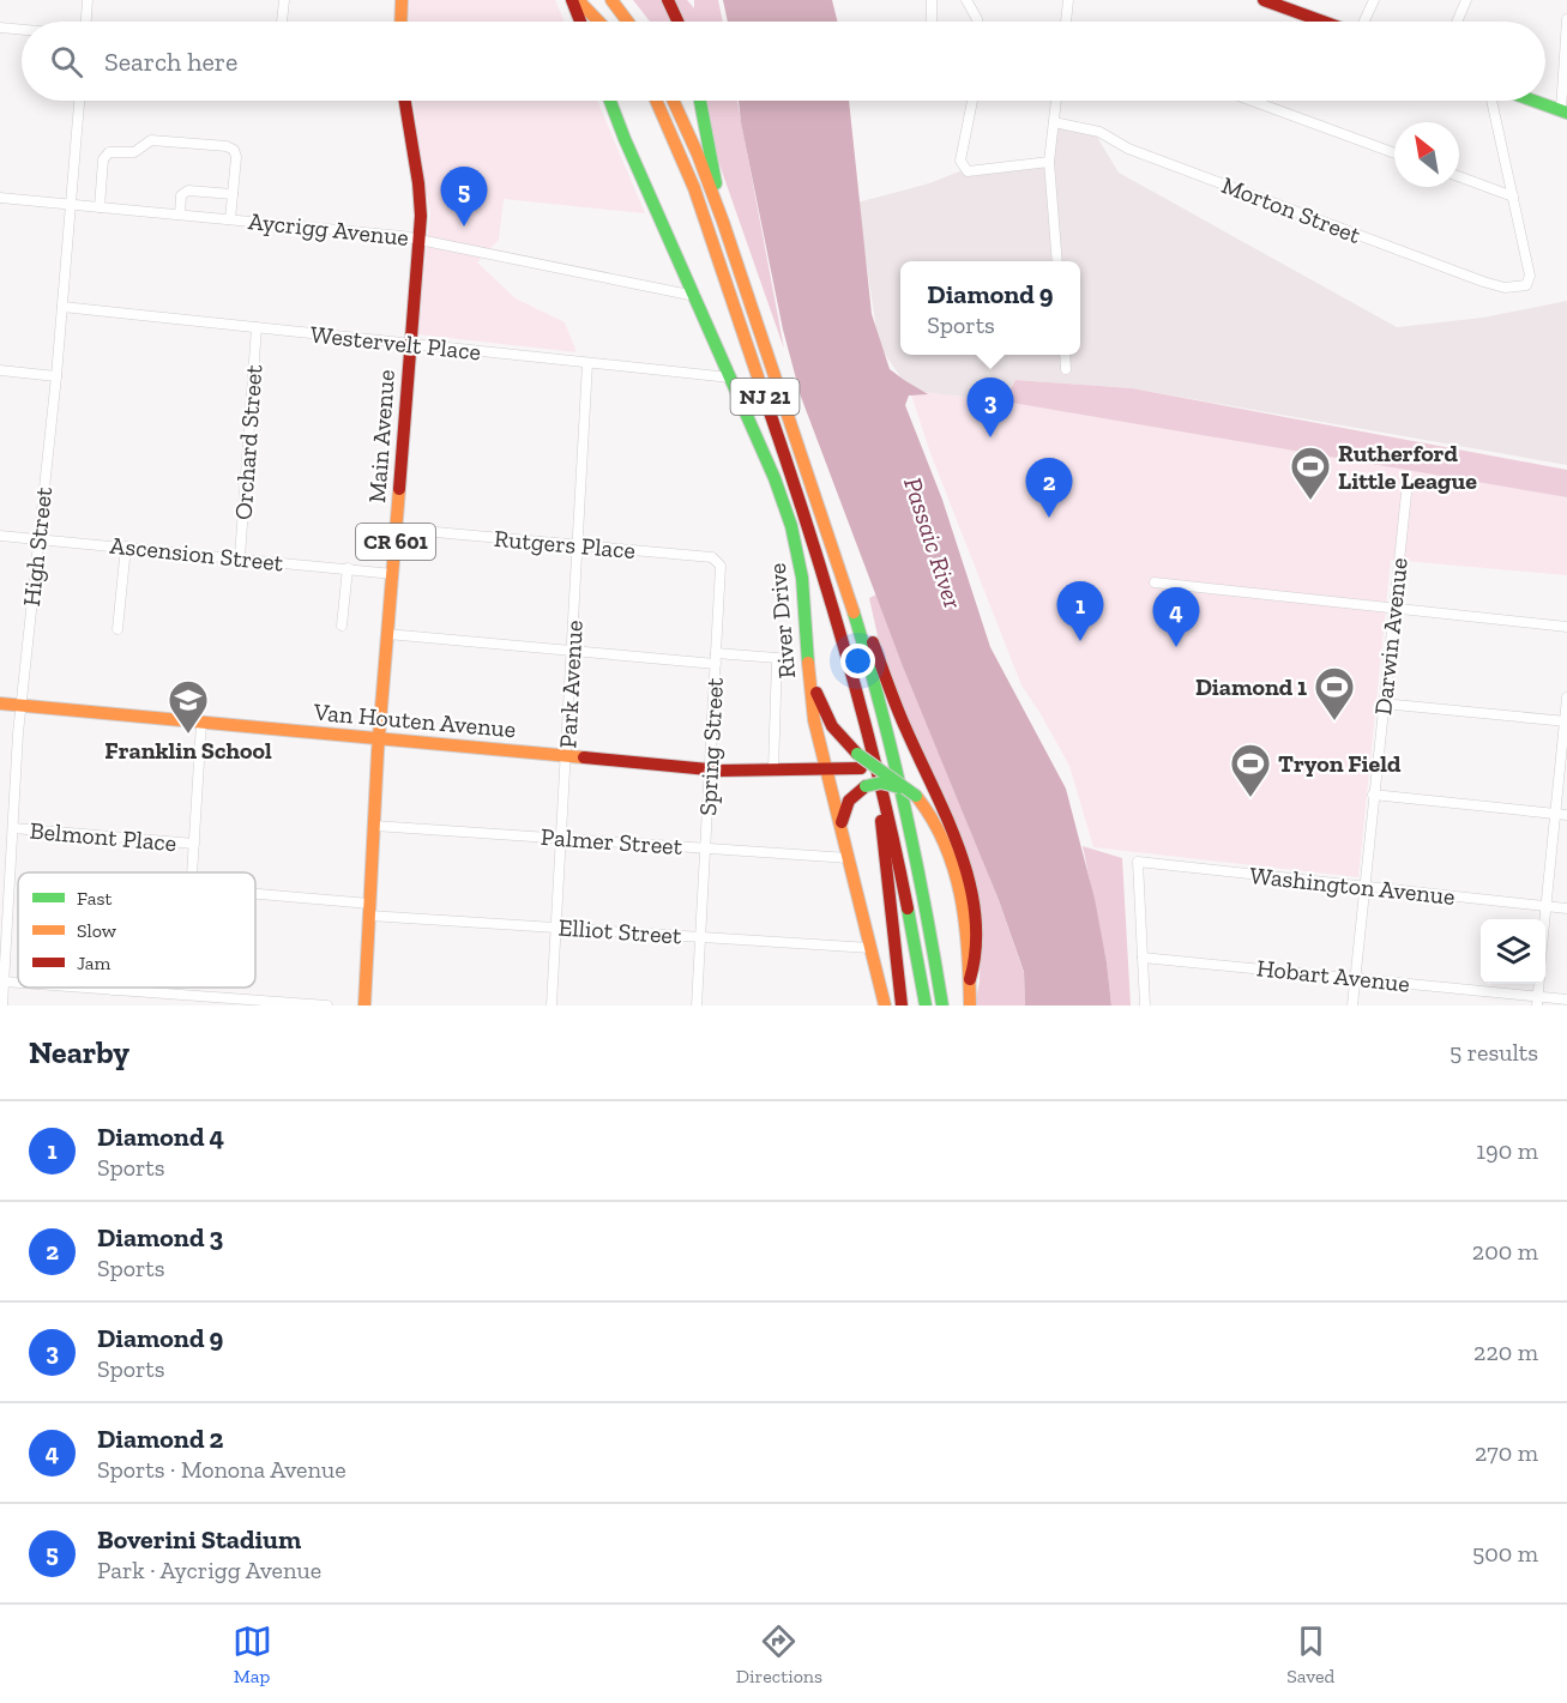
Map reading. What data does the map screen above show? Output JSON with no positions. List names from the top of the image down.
{
  "streets": {
    "main road": [
      "NJ 21",
      "Main Avenue",
      "CR 601",
      "River Drive",
      "Van Houten Avenue"
    ],
    "street": [
      "Morton Street",
      "Aycrigg Avenue",
      "Westervelt Place",
      "Orchard Street",
      "Rutgers Place",
      "High Street",
      "Ascension Street",
      "Darwin Avenue",
      "Park Avenue",
      "Spring Street",
      "Belmont Place",
      "Palmer Street",
      "Washington Avenue",
      "Elliot Street",
      "Hobart Avenue"
    ]
  },
  "crossings": [
    ["Aycrigg Avenue", "Main Avenue"],
    ["Aycrigg Avenue", "High Street"],
    ["Aycrigg Avenue", "River Drive"],
    ["Westervelt Place", "Main Avenue"],
    ["Westervelt Place", "Orchard Street"],
    ["Westervelt Place", "High Street"],
    ["Westervelt Place", "River Drive"],
    ["Westervelt Place", "Park Avenue"],
    ["Main Avenue", "Rutgers Place"],
    ["Main Avenue", "Ascension Street"],
    ["Main Avenue", "Van Houten Avenue"],
    ["Main Avenue", "Palmer Street"],
    ["Main Avenue", "Elliot Street"],
    ["Orchard Street", "Ascension Street"],
    ["Rutgers Place", "Park Avenue"],
    ["Rutgers Place", "Spring Street"],
    ["High Street", "Ascension Street"],
    ["High Street", "Van Houten Avenue"],
    ["High Street", "Belmont Place"],
    ["River Drive", "Van Houten Avenue"],
    ["River Drive", "Palmer Street"],
    ["River Drive", "Elliot Street"],
    ["Darwin Avenue", "Washington Avenue"],
    ["Darwin Avenue", "Hobart Avenue"],
    ["Park Avenue", "Van Houten Avenue"],
    ["Park Avenue", "Palmer Street"],
    ["Park Avenue", "Elliot Street"],
    ["Van Houten Avenue", "Spring Street"],
    ["Spring Street", "Palmer Street"],
    ["Spring Street", "Elliot Street"],
    ["Belmont Place", "Elliot Street"],
    ["Washington Avenue", "Hobart Avenue"]
  ],
  "water": ["Passaic River"],
  "places": {
    "sports": ["Rutherford Little League", "Diamond 1", "Tryon Field"],
    "school or university": ["Franklin School"]
  },
  "legend": ["Fast", "Slow", "Jam"],
  "north": "top left",
  "page": {
    "search": "Search here",
    "pins": [
      "5",
      "3",
      "2",
      "1",
      "4"
    ],
    "popup": ["Diamond 9", "Sports"],
    "heading": ["Nearby", "5 results"],
    "list": [
      {
        "mark": "1",
        "name": "Diamond 4",
        "note": "Sports",
        "value": "190 m"
      },
      {
        "mark": "2",
        "name": "Diamond 3",
        "note": "Sports",
        "value": "200 m"
      },
      {
        "mark": "3",
        "name": "Diamond 9",
        "note": "Sports",
        "value": "220 m"
      },
      {
        "mark": "4",
        "name": "Diamond 2",
        "note": "Sports · Monona Avenue",
        "value": "270 m"
      },
      {
        "mark": "5",
        "name": "Boverini Stadium",
        "note": "Park · Aycrigg Avenue",
        "value": "500 m"
      }
    ],
    "nav": ["Map", "Directions", "Saved"]
  }
}
